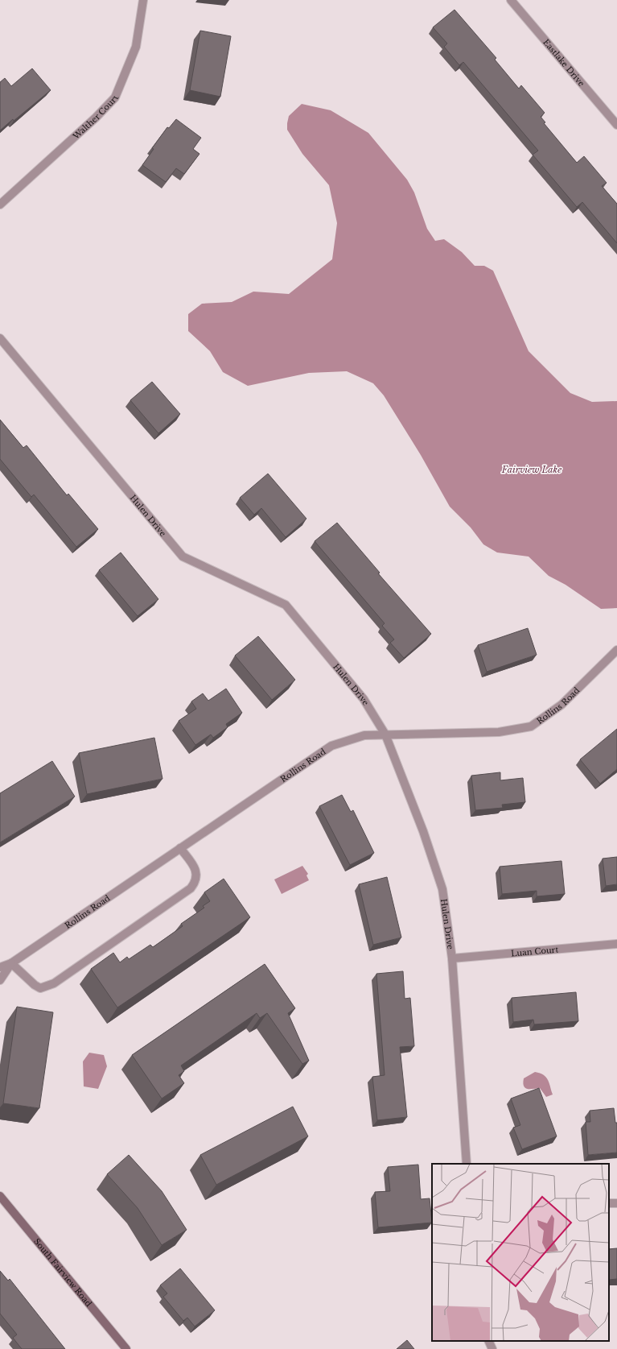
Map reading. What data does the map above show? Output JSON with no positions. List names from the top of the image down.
{
  "streets": {
    "street": [
      "Eastlake Drive",
      "Walther Court",
      "Hulen Drive",
      "Rollins Road",
      "Luan Court",
      "South Fairview Road"
    ]
  },
  "crossings": [
    ["Hulen Drive", "Rollins Road"],
    ["Hulen Drive", "Luan Court"]
  ],
  "water": ["Fairview Lake"]
}
